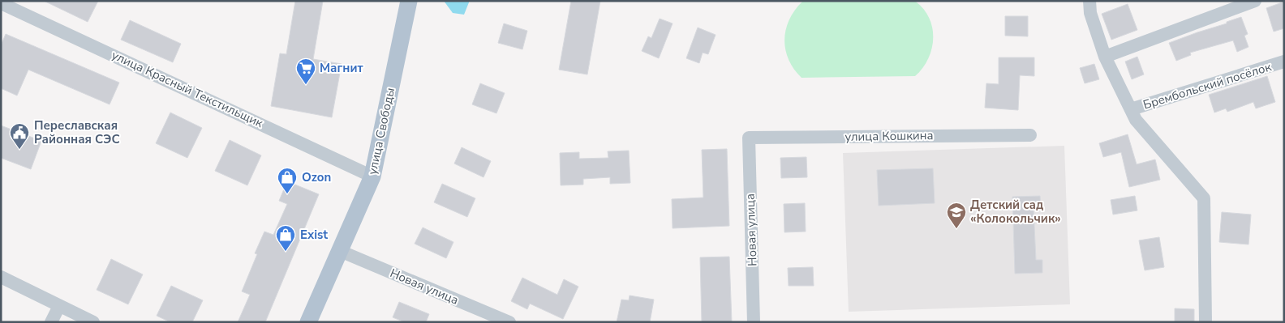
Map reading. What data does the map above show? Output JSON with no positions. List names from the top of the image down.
{
  "streets": {
    "main road": ["улица Свободы"],
    "street": [
      "Брембольский посёлок",
      "улица Красный Текстильщик",
      "улица Кошкина",
      "Новая улица"
    ]
  },
  "crossings": [
    ["улица Красный Текстильщик", "улица Свободы"],
    ["улица Свободы", "Новая улица"],
    ["улица Кошкина", "Новая улица"]
  ],
  "places": {
    "supermarket": ["Магнит"],
    "public building": ["Переславская Районная СЭС"],
    "shop": ["Ozon", "Exist"],
    "school or university": ["Детский сад «Колокольчик»"]
  }
}
